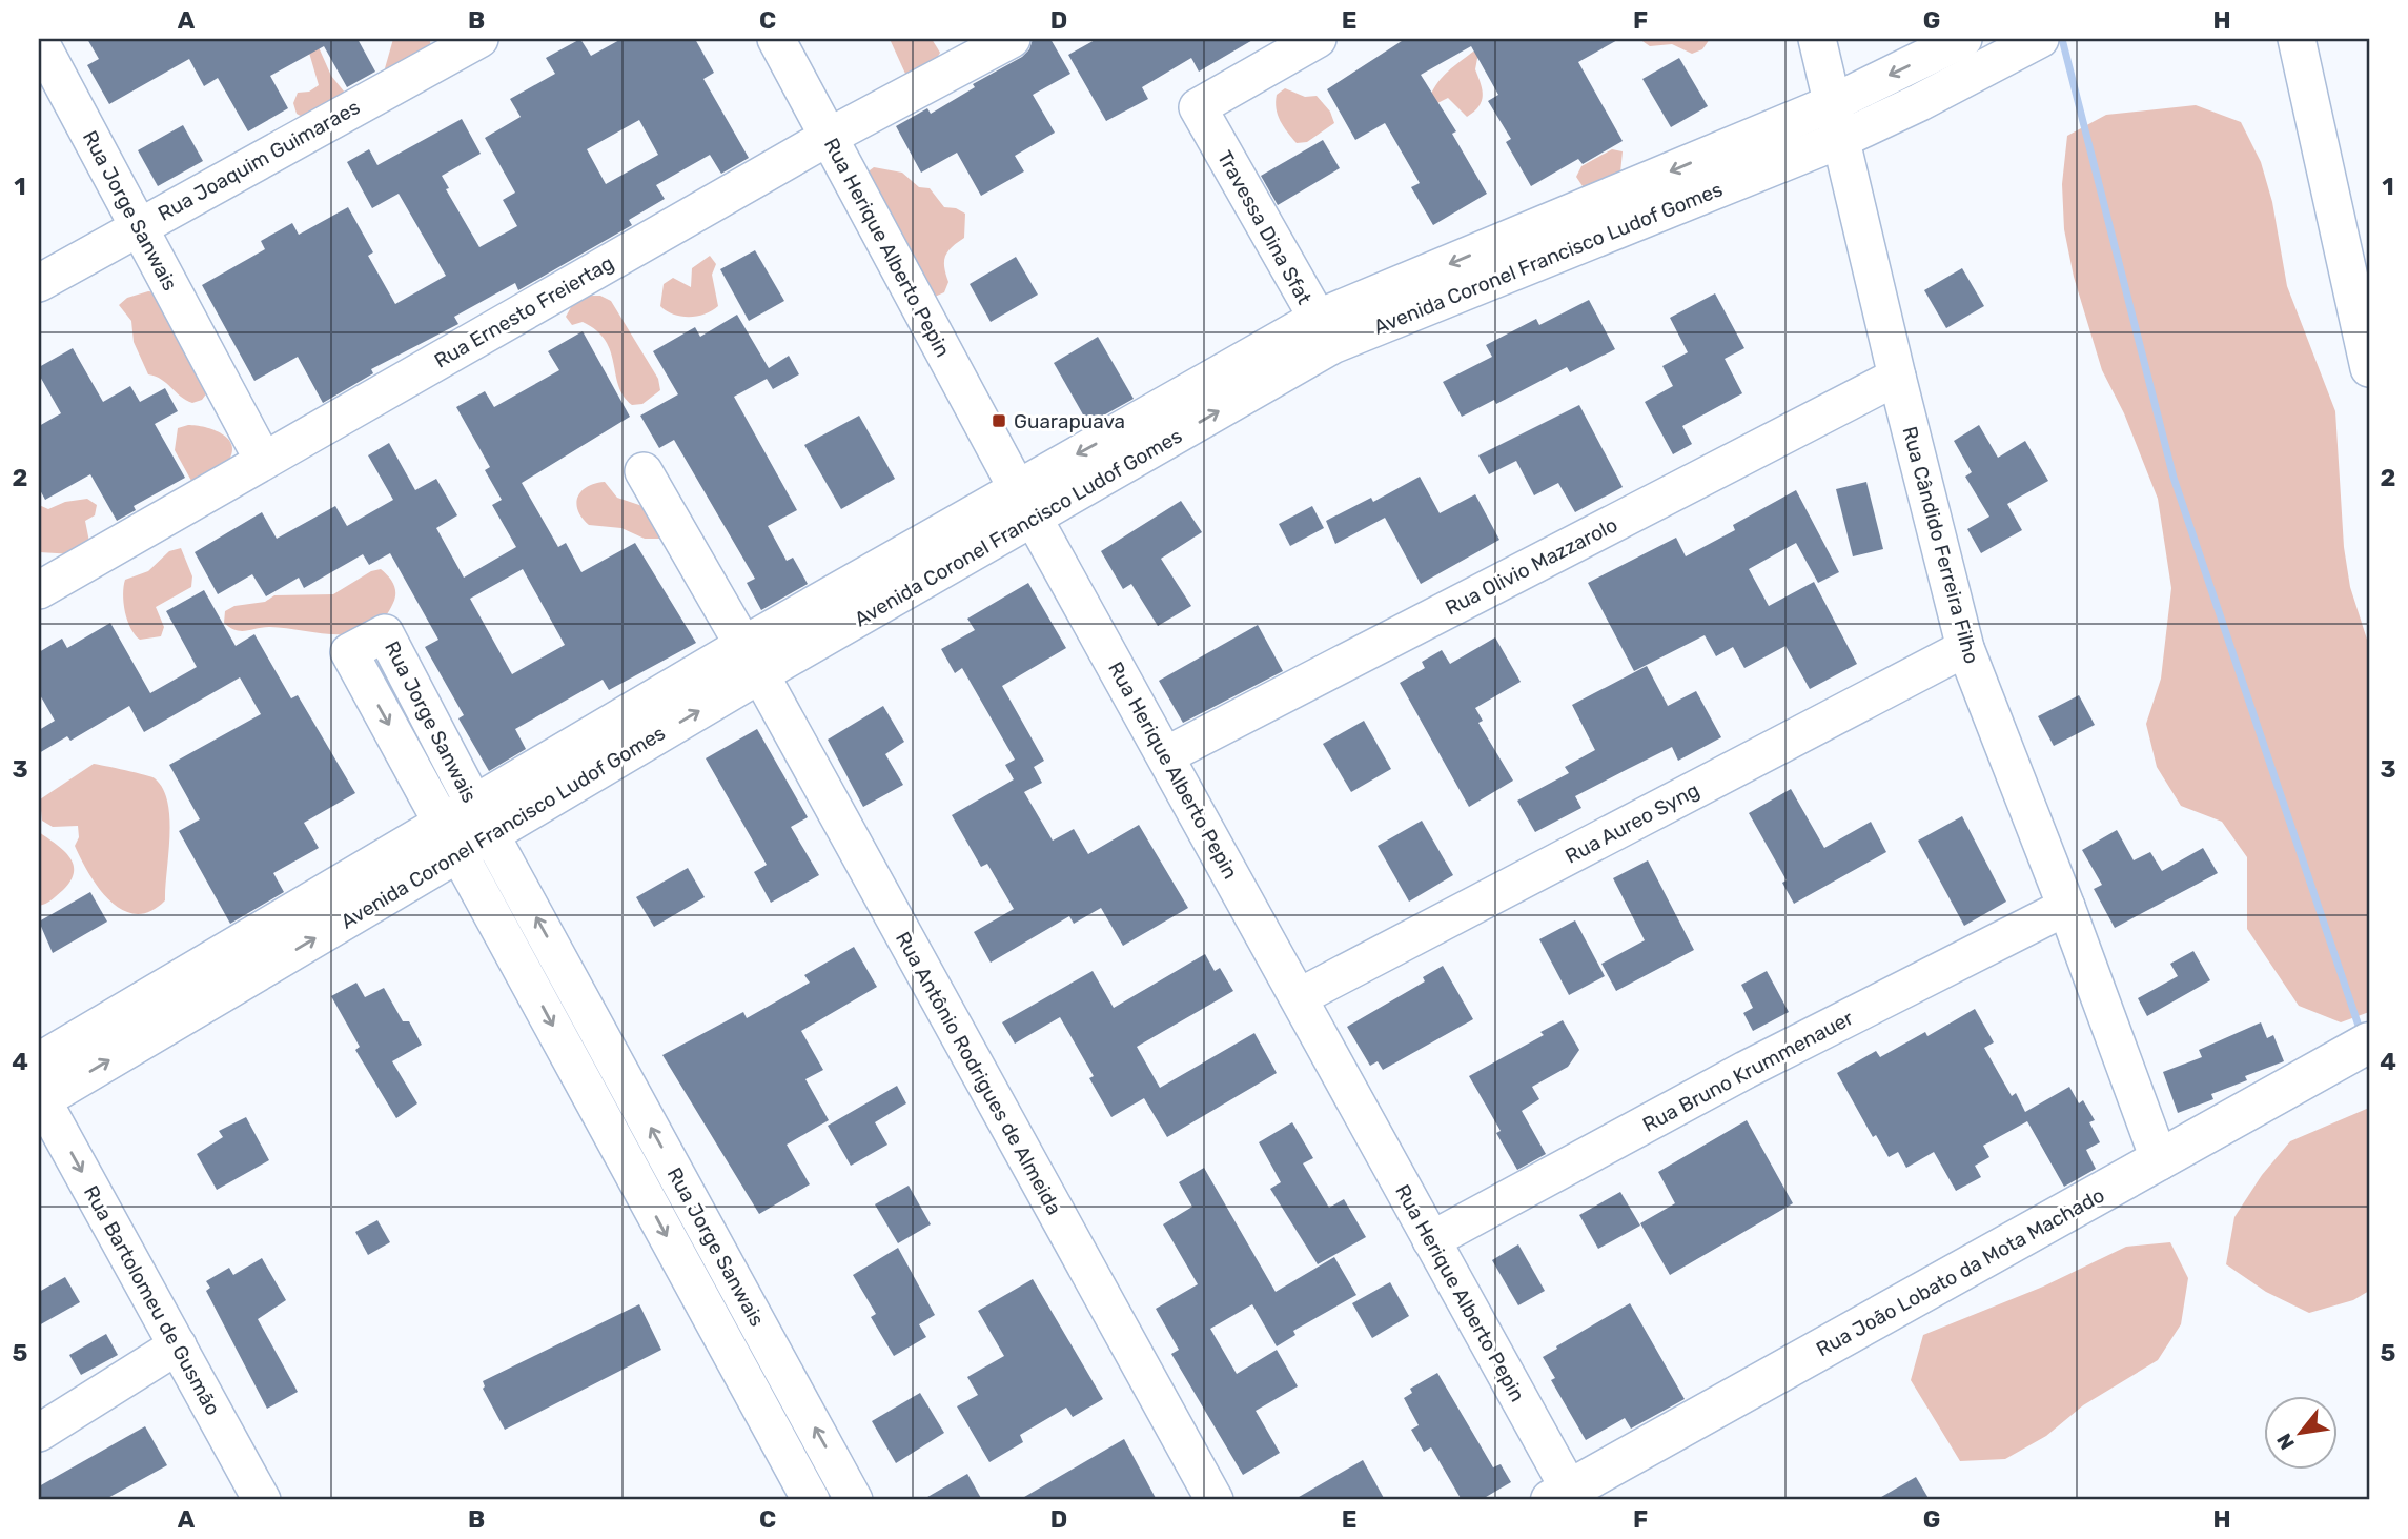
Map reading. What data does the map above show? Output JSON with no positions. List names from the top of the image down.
{
  "streets": {
    "main road": ["Rua João Lobato da Mota Machado"],
    "street": [
      "Rua Joaquim Guimaraes",
      "Rua Jorge Sanwais",
      "Travessa Dina Sfat",
      "Rua Herique Alberto Pepin",
      "Avenida Coronel Francisco Ludof Gomes",
      "Rua Ernesto Freiertag",
      "Rua Cândido Ferreira Filho",
      "Rua Olivio Mazzarolo",
      "Rua Aureo Syng",
      "Rua Bruno Krummenauer",
      "Rua Antônio Rodrigues de Almeida",
      "Rua Bartolomeu de Gusmão"
    ]
  },
  "crossings": [
    ["Rua Joaquim Guimaraes", "Rua Jorge Sanwais"],
    ["Rua Jorge Sanwais", "Avenida Coronel Francisco Ludof Gomes"],
    ["Rua Jorge Sanwais", "Rua Ernesto Freiertag"],
    ["Travessa Dina Sfat", "Avenida Coronel Francisco Ludof Gomes"],
    ["Rua Herique Alberto Pepin", "Avenida Coronel Francisco Ludof Gomes"],
    ["Rua Herique Alberto Pepin", "Rua Ernesto Freiertag"],
    ["Rua Herique Alberto Pepin", "Rua Olivio Mazzarolo"],
    ["Rua Herique Alberto Pepin", "Rua Aureo Syng"],
    ["Rua Herique Alberto Pepin", "Rua Bruno Krummenauer"],
    ["Rua Herique Alberto Pepin", "Rua João Lobato da Mota Machado"],
    ["Avenida Coronel Francisco Ludof Gomes", "Rua Cândido Ferreira Filho"],
    ["Avenida Coronel Francisco Ludof Gomes", "Rua Antônio Rodrigues de Almeida"],
    ["Avenida Coronel Francisco Ludof Gomes", "Rua Bartolomeu de Gusmão"],
    ["Rua Cândido Ferreira Filho", "Rua Olivio Mazzarolo"],
    ["Rua Cândido Ferreira Filho", "Rua Aureo Syng"],
    ["Rua Cândido Ferreira Filho", "Rua Bruno Krummenauer"],
    ["Rua Cândido Ferreira Filho", "Rua João Lobato da Mota Machado"]
  ],
  "one_way": ["Rua Bartolomeu de Gusmão"],
  "places": {
    "transit": ["Guarapuava"]
  },
  "north": "bottom left",
  "grid": {
    "columns": [
      "A",
      "B",
      "C",
      "D",
      "E",
      "F",
      "G",
      "H"
    ],
    "rows": [
      "1",
      "2",
      "3",
      "4",
      "5"
    ]
  }
}
